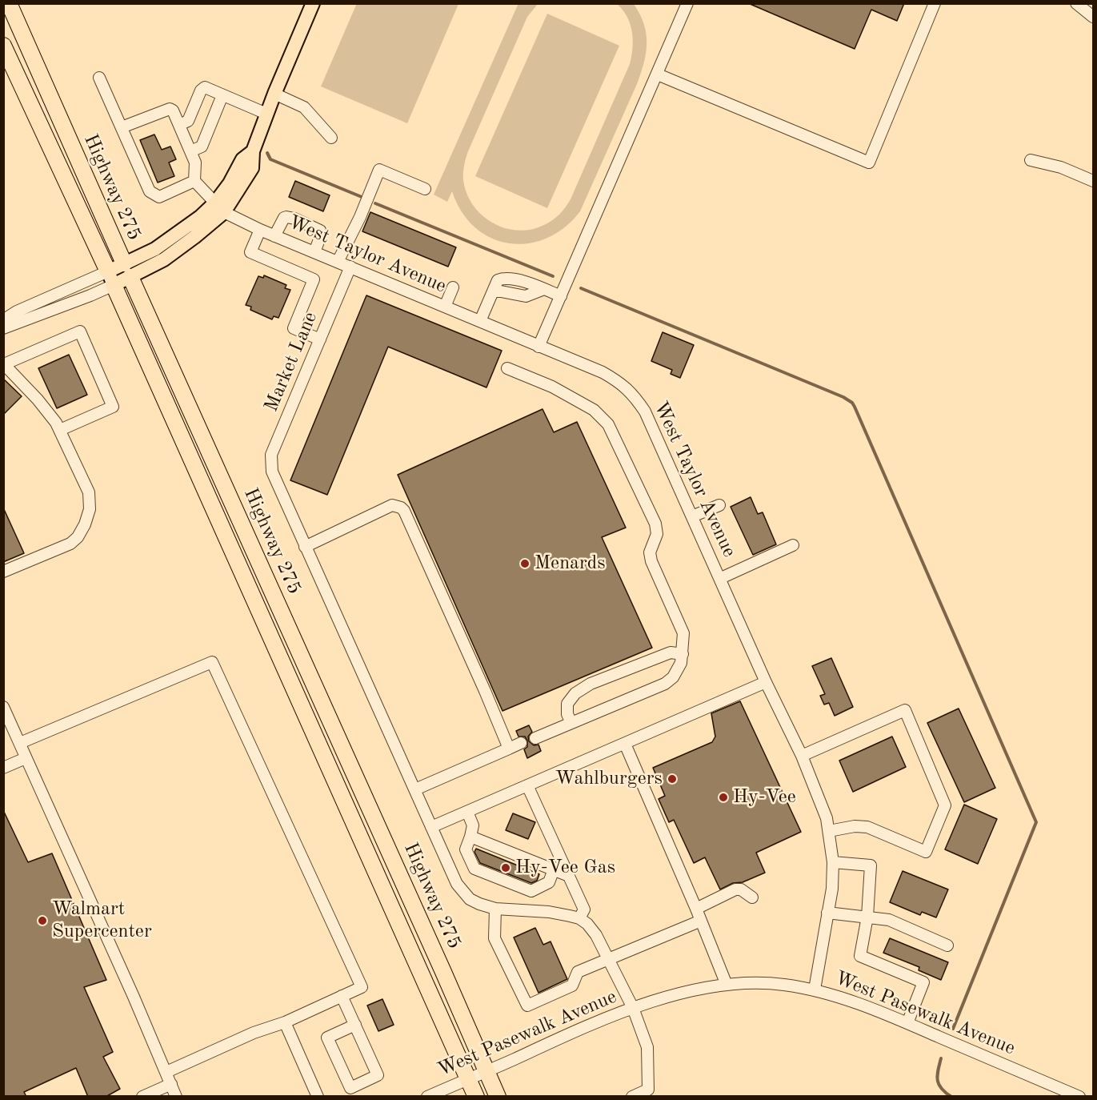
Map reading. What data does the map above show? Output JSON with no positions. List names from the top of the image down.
{
  "streets": {
    "highway": ["Highway 275"],
    "street": ["West Taylor Avenue", "Market Lane", "West Pasewalk Avenue"]
  },
  "crossings": [
    ["Highway 275", "West Pasewalk Avenue"],
    ["West Taylor Avenue", "Market Lane"],
    ["West Taylor Avenue", "West Pasewalk Avenue"]
  ],
  "places": [
    "Menards",
    "Wahlburgers",
    "Hy-Vee",
    "Hy-Vee Gas",
    "Walmart Supercenter"
  ]
}
